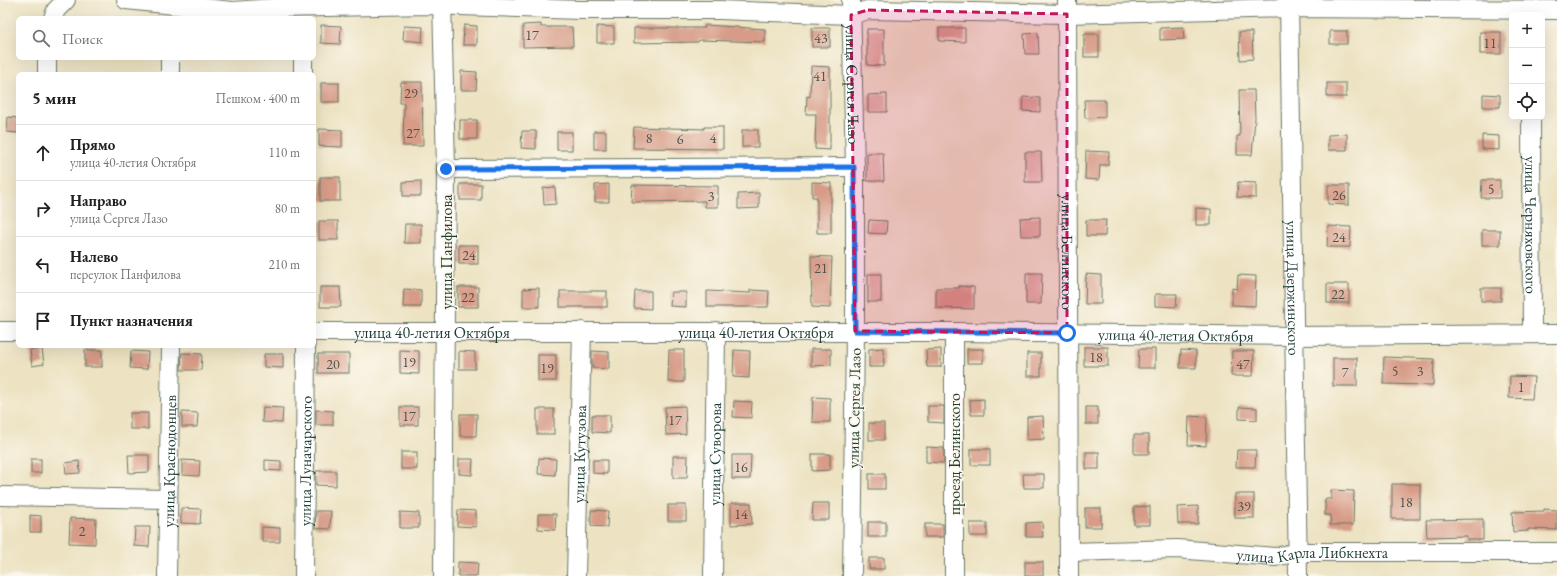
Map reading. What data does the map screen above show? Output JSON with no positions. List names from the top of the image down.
{
  "streets": {
    "street": [
      "улица Сергея Лазо",
      "улица Черняховского",
      "улица Панфилова",
      "улица Белинского",
      "улица Дзержинского",
      "улица 40-летия Октября",
      "улица Кутузова",
      "улица Суворова",
      "проезд Белинского",
      "улица Краснодонцев",
      "улица Луначарского",
      "улица Карла Либкнехта"
    ]
  },
  "crossings": [
    ["улица Сергея Лазо", "улица 40-летия Октября"],
    ["улица Черняховского", "улица 40-летия Октября"],
    ["улица Панфилова", "улица 40-летия Октября"],
    ["улица Белинского", "улица 40-летия Октября"],
    ["улица Белинского", "улица Карла Либкнехта"],
    ["улица Дзержинского", "улица 40-летия Октября"],
    ["улица Дзержинского", "улица Карла Либкнехта"],
    ["улица 40-летия Октября", "улица Кутузова"],
    ["улица 40-летия Октября", "улица Суворова"],
    ["улица 40-летия Октября", "проезд Белинского"]
  ],
  "house_numbers": [
    "17",
    "43",
    "11",
    "41",
    "29",
    "27",
    "8",
    "4",
    "6",
    "5",
    "26",
    "3",
    "24",
    "24",
    "21",
    "22",
    "22",
    "18",
    "19",
    "20",
    "47",
    "19",
    "5",
    "3",
    "7",
    "1",
    "17",
    "17",
    "16",
    "18",
    "39",
    "14",
    "2"
  ],
  "page": {
    "map_buttons": ["+", "−"],
    "search": "Поиск",
    "heading": ["5 мин", "Пешком · 400 m"],
    "list": [
      ["Прямо", "улица 40-летия Октября", "110 m"],
      ["Направо", "улица Сергея Лазо", "80 m"],
      ["Налево", "переулок Панфилова", "210 m"],
      "Пункт назначения"
    ]
  }
}
